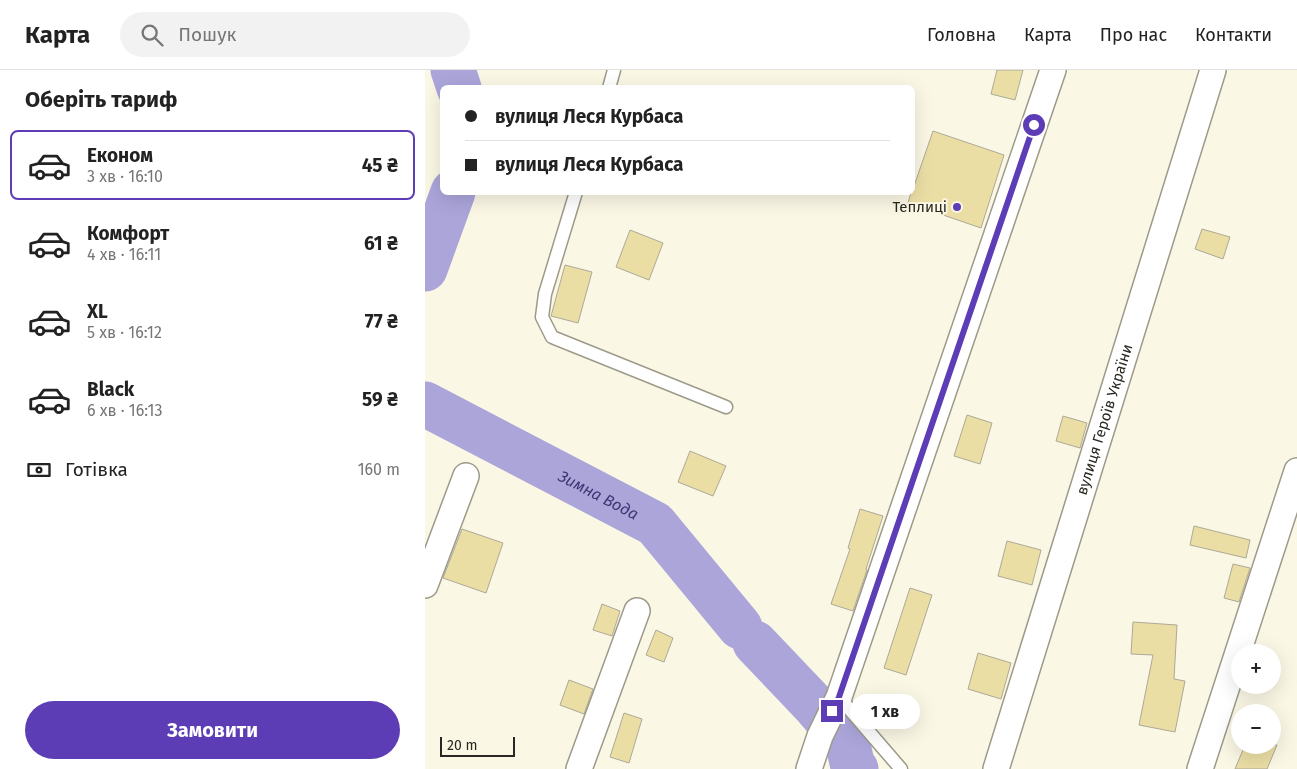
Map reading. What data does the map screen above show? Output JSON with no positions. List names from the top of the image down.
{
  "streets": {
    "street": ["вулиця Героїв України"]
  },
  "water": ["Зимна Вода"],
  "places": ["Теплиці"],
  "scale_bar": "20 m",
  "page": {
    "header": "Карта",
    "search": "Пошук",
    "nav": [
      "Головна",
      "Карта",
      "Про нас",
      "Контакти"
    ],
    "heading": "Оберіть тариф",
    "banner": ["вулиця Леся Курбаса", "вулиця Леся Курбаса"],
    "list": [
      {
        "name": "Економ",
        "note": "3 хв · 16:10",
        "value": "45 ₴"
      },
      {
        "name": "Комфорт",
        "note": "4 хв · 16:11",
        "value": "61 ₴"
      },
      {
        "name": "XL",
        "note": "5 хв · 16:12",
        "value": "77 ₴"
      },
      {
        "name": "Black",
        "note": "6 хв · 16:13",
        "value": "59 ₴"
      }
    ],
    "pay": ["Готівка", "160 m"],
    "map_buttons": ["+", "−"],
    "buttons": "Замовити",
    "bubble": "1 хв",
    "scale": "20 m"
  }
}
